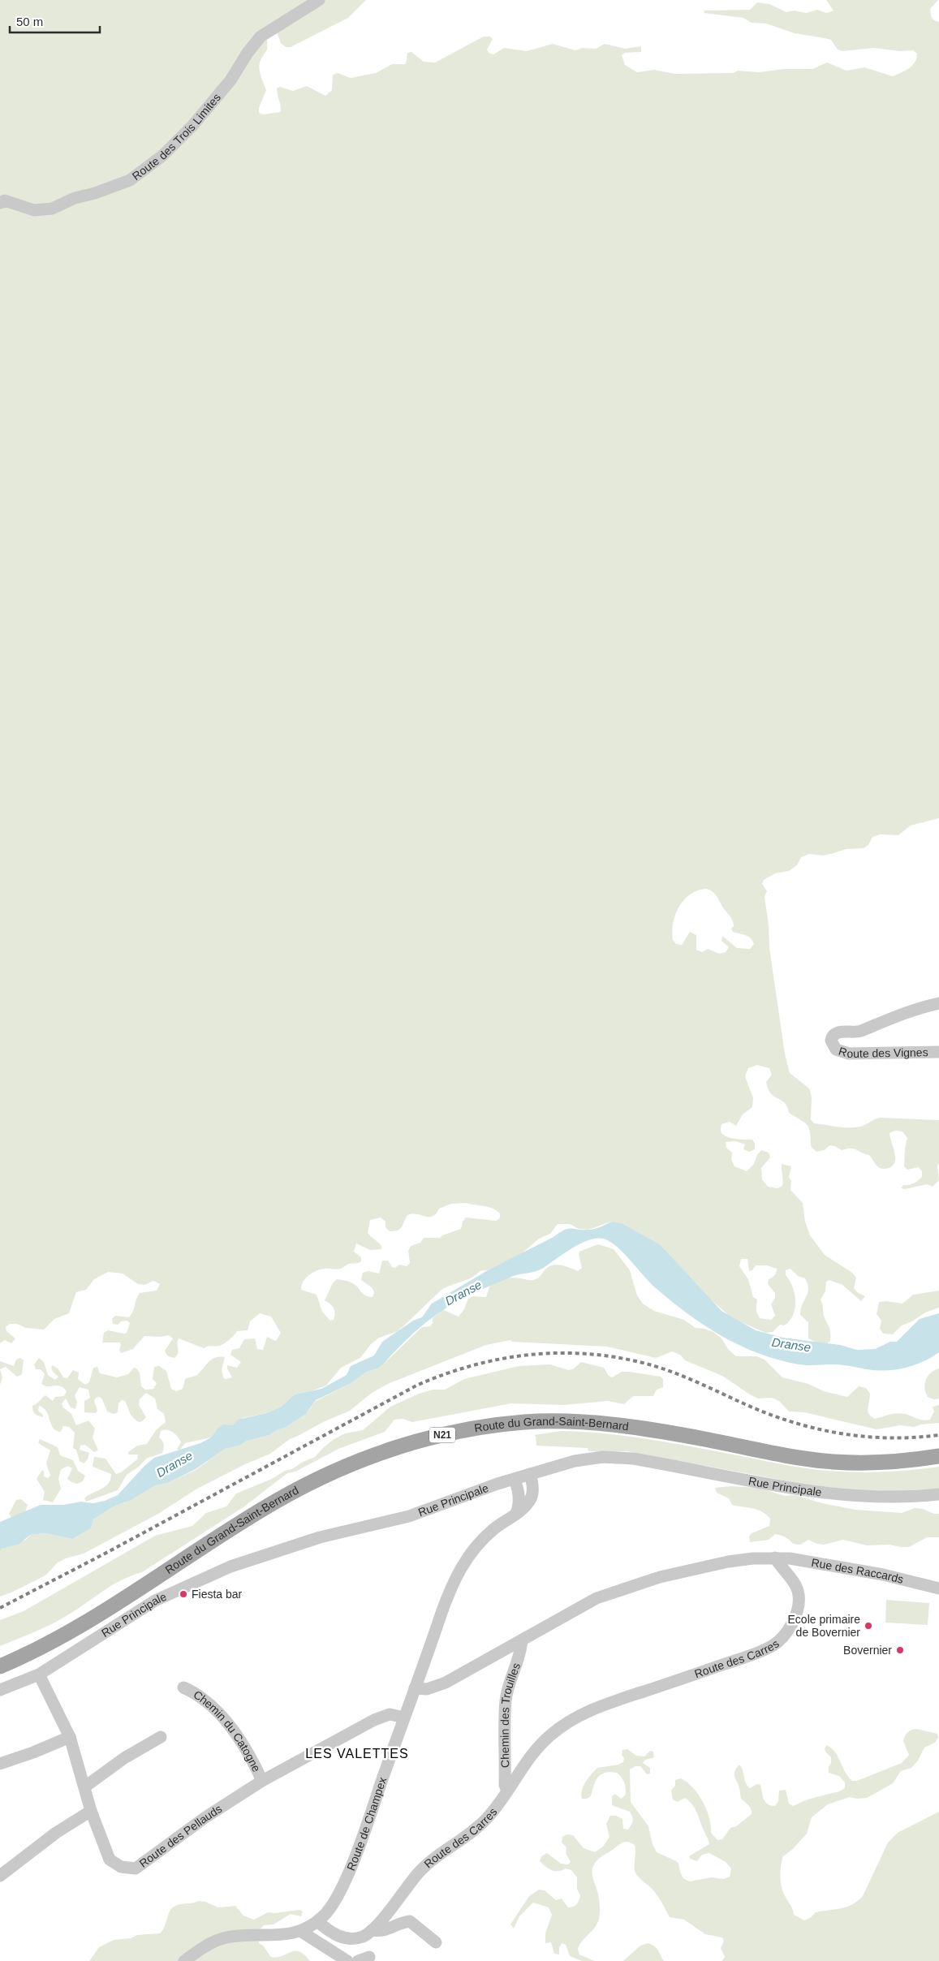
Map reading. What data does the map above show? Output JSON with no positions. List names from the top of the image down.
{
  "streets": {
    "main road": ["Route du Grand-Saint-Bernard", "N21"],
    "street": [
      "Route des Trois Limites",
      "Route des Vignes",
      "Rue Principale",
      "Rue des Raccards",
      "Route des Carres",
      "Chemin des Trouilles",
      "Chemin du Catogne",
      "Route de Champex",
      "Route des Pellauds"
    ]
  },
  "crossings": [
    ["Rue Principale", "Route de Champex"],
    ["Rue Principale", "Route des Pellauds"],
    ["Rue des Raccards", "Route des Carres"],
    ["Route des Carres", "Chemin des Trouilles"],
    ["Route des Carres", "Route de Champex"],
    ["Chemin du Catogne", "Route des Pellauds"],
    ["Route de Champex", "Route des Pellauds"]
  ],
  "districts": ["LES VALETTES"],
  "water": ["Dranse"],
  "places": ["Fiesta bar", "Ecole primaire de Bovernier", "Bovernier"],
  "scale_bar": "50 m"
}
